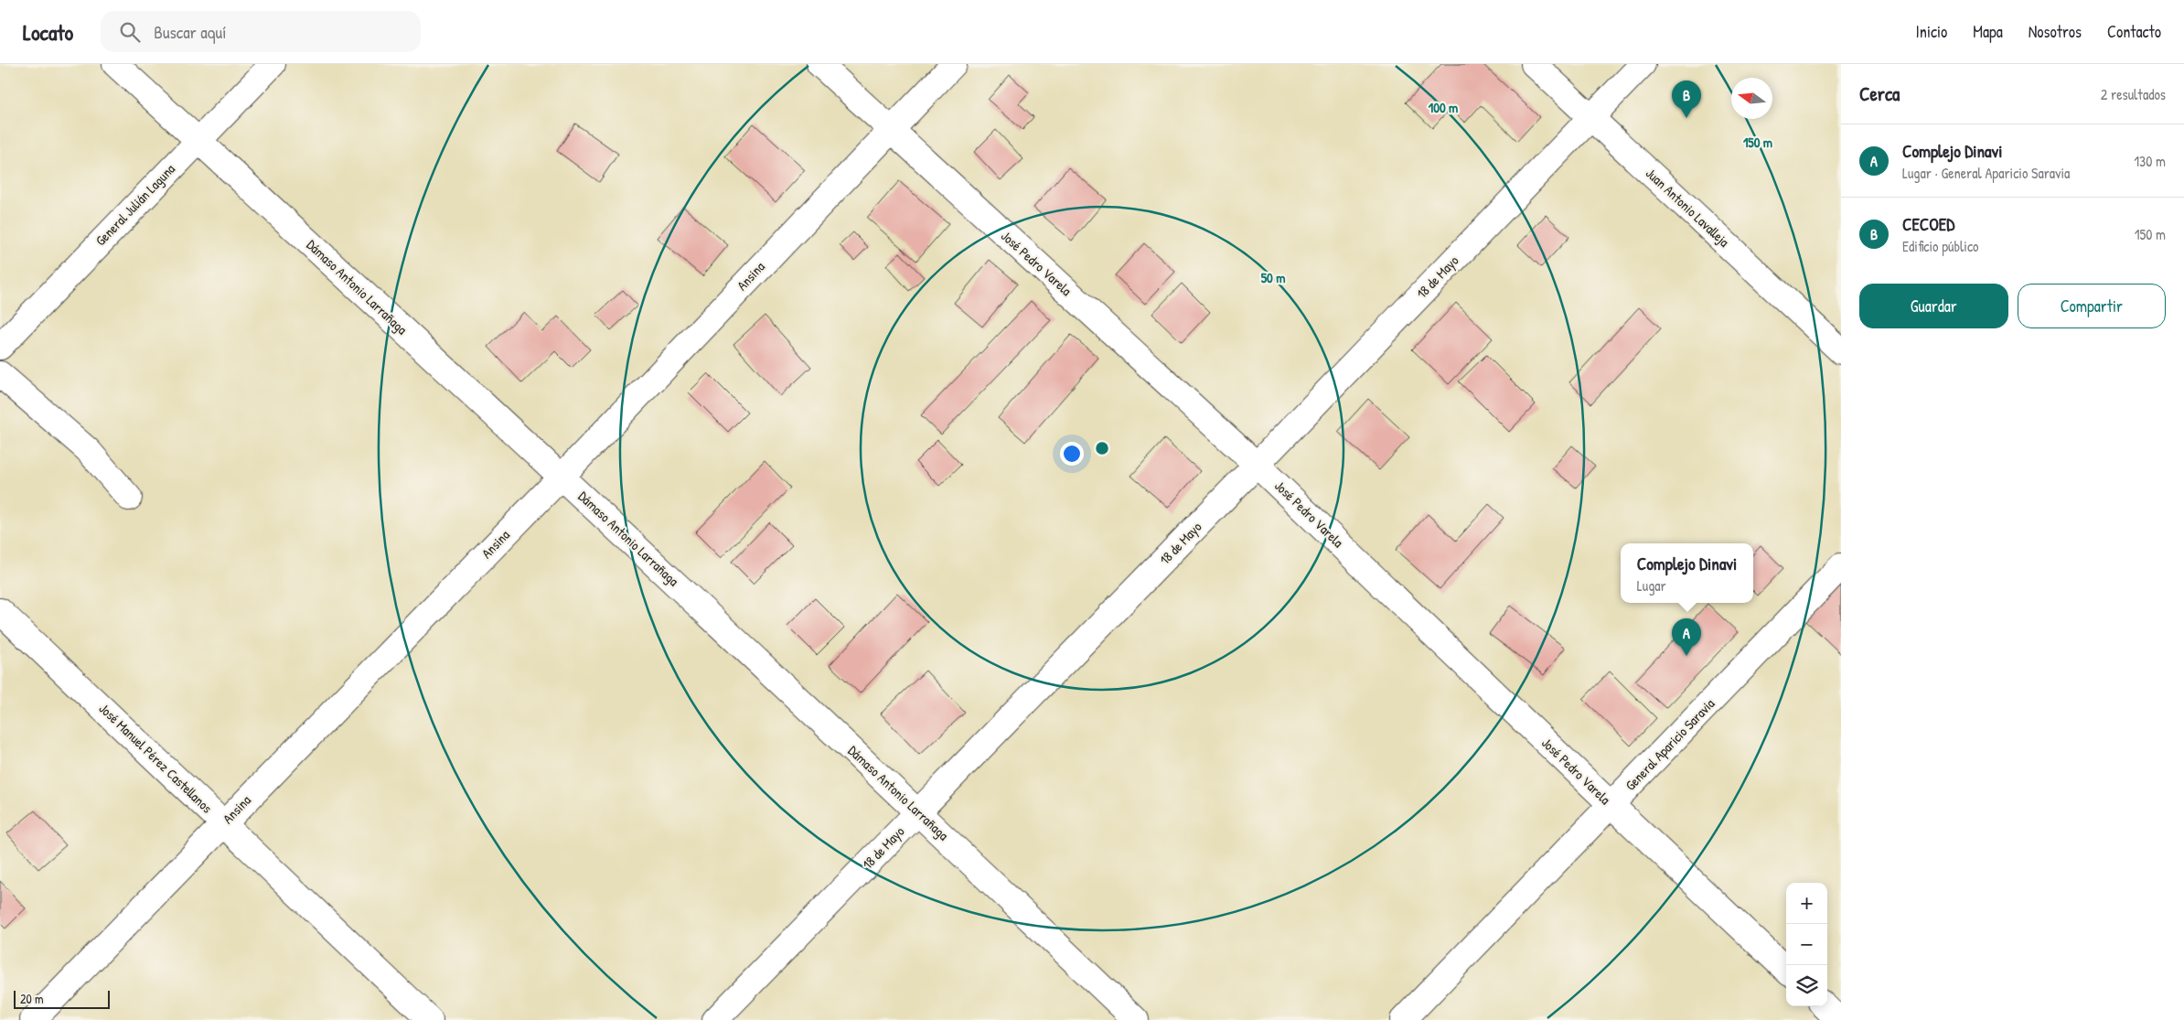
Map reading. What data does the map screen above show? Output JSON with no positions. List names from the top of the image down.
{
  "streets": {
    "street": [
      "General Julián Laguna",
      "Juan Antonio Lavalleja",
      "José Pedro Varela",
      "Ansina",
      "18 de Mayo",
      "Dámaso Antonio Larrañaga",
      "General Aparicio Saravia",
      "José Manuel Pérez Castellanos"
    ]
  },
  "crossings": [
    ["General Julián Laguna", "Dámaso Antonio Larrañaga"],
    ["Juan Antonio Lavalleja", "18 de Mayo"],
    ["José Pedro Varela", "Ansina"],
    ["José Pedro Varela", "18 de Mayo"],
    ["José Pedro Varela", "General Aparicio Saravia"],
    ["Ansina", "Dámaso Antonio Larrañaga"],
    ["Ansina", "José Manuel Pérez Castellanos"],
    ["18 de Mayo", "Dámaso Antonio Larrañaga"]
  ],
  "scale_bar": "20 m",
  "north": "left",
  "page": {
    "header": "Locato",
    "search": "Buscar aquí",
    "nav": [
      "Inicio",
      "Mapa",
      "Nosotros",
      "Contacto"
    ],
    "heading": ["Cerca", "2 resultados"],
    "pins": ["B", "A"],
    "list": [
      {
        "mark": "A",
        "name": "Complejo Dinavi",
        "note": "Lugar · General Aparicio Saravia",
        "value": "130 m"
      },
      {
        "mark": "B",
        "name": "CECOED",
        "note": "Edificio público",
        "value": "150 m"
      }
    ],
    "buttons": ["Guardar", "Compartir"],
    "popup": ["Complejo Dinavi", "Lugar"],
    "map_buttons": ["+", "−"],
    "scale": "20 m"
  },
  "rings": ["100 m", "150 m", "50 m"]
}
